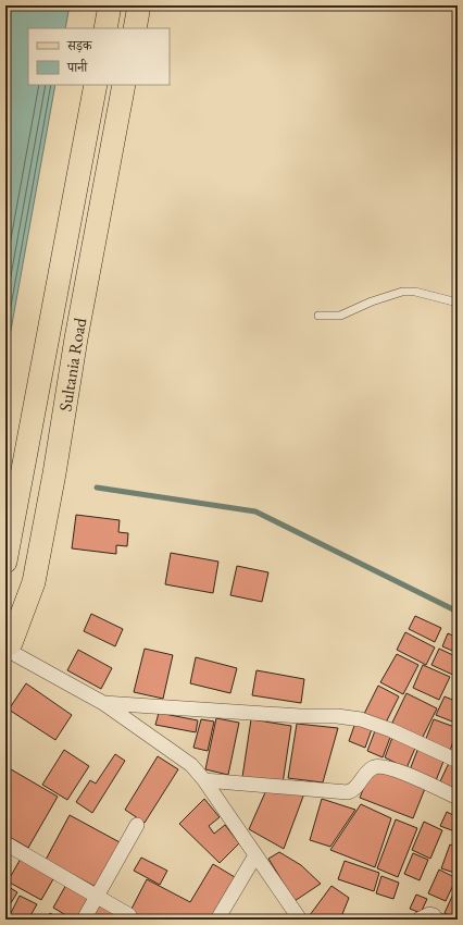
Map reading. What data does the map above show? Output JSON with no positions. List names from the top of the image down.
{
  "streets": {
    "main road": ["Sultania Road"]
  },
  "legend": ["सड़क", "पानी"]
}
